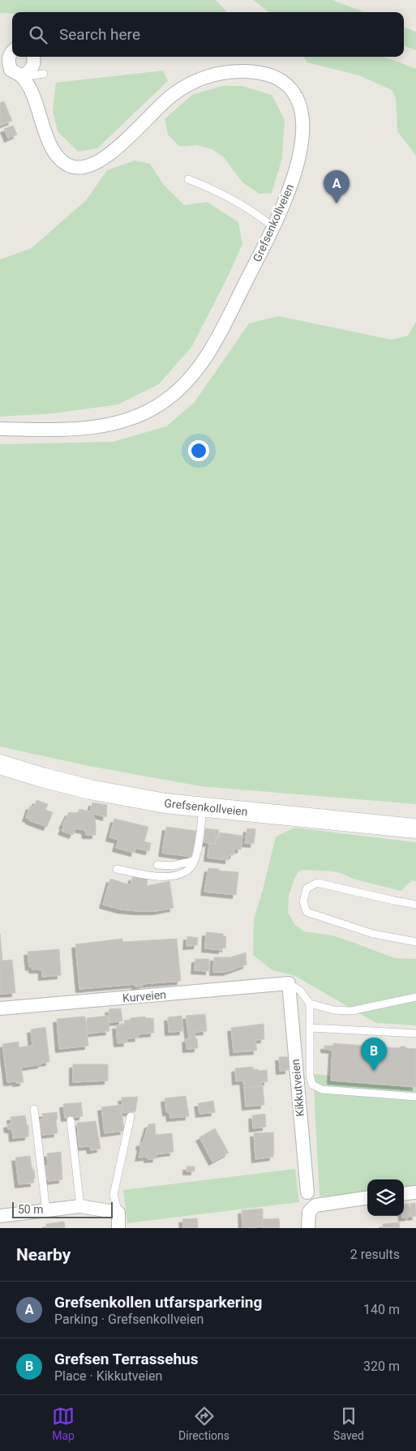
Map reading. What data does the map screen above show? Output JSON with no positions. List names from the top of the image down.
{
  "streets": {
    "street": ["Grefsenkollveien", "Kurveien", "Kikkutveien"]
  },
  "crossings": [
    ["Kurveien", "Kikkutveien"]
  ],
  "scale_bar": "50 m",
  "page": {
    "search": "Search here",
    "pins": ["A", "B"],
    "scale": "50 m",
    "heading": ["Nearby", "2 results"],
    "list": [
      {
        "mark": "A",
        "name": "Grefsenkollen utfarsparkering",
        "note": "Parking · Grefsenkollveien",
        "value": "140 m"
      },
      {
        "mark": "B",
        "name": "Grefsen Terrassehus",
        "note": "Place · Kikkutveien",
        "value": "320 m"
      }
    ],
    "nav": ["Map", "Directions", "Saved"]
  }
}
